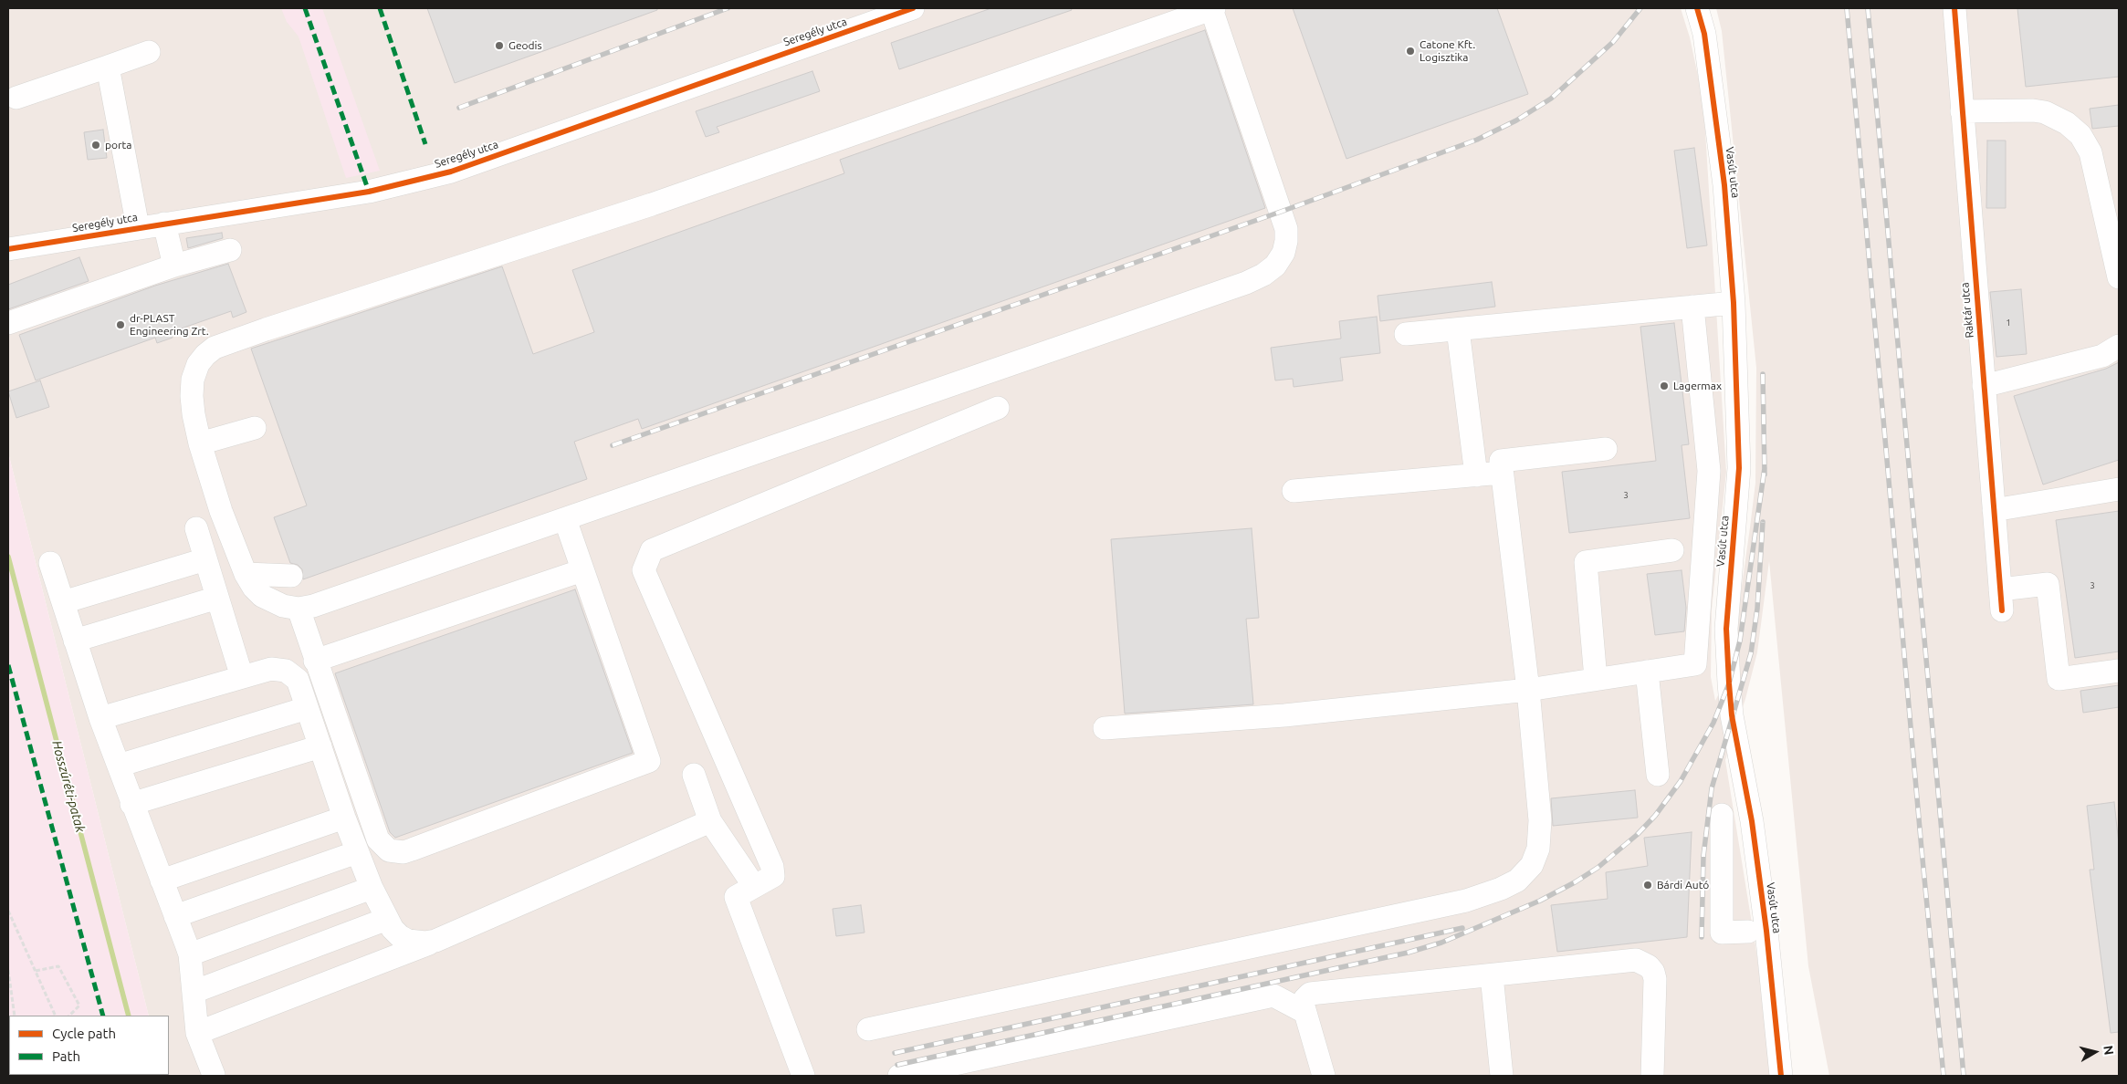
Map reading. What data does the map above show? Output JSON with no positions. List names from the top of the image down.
{
  "streets": {
    "street": ["Seregély utca", "Vasút utca", "Raktár utca"]
  },
  "water": ["Hosszúréti-patak"],
  "places": [
    "Geodis",
    "Catone Kft. Logisztika",
    "porta",
    "dr-PLAST Engineering Zrt.",
    "Lagermax",
    "Bárdi Autó"
  ],
  "house_numbers": ["1", "3", "3"],
  "legend": ["Cycle path", "Path"],
  "north": "right"
}
